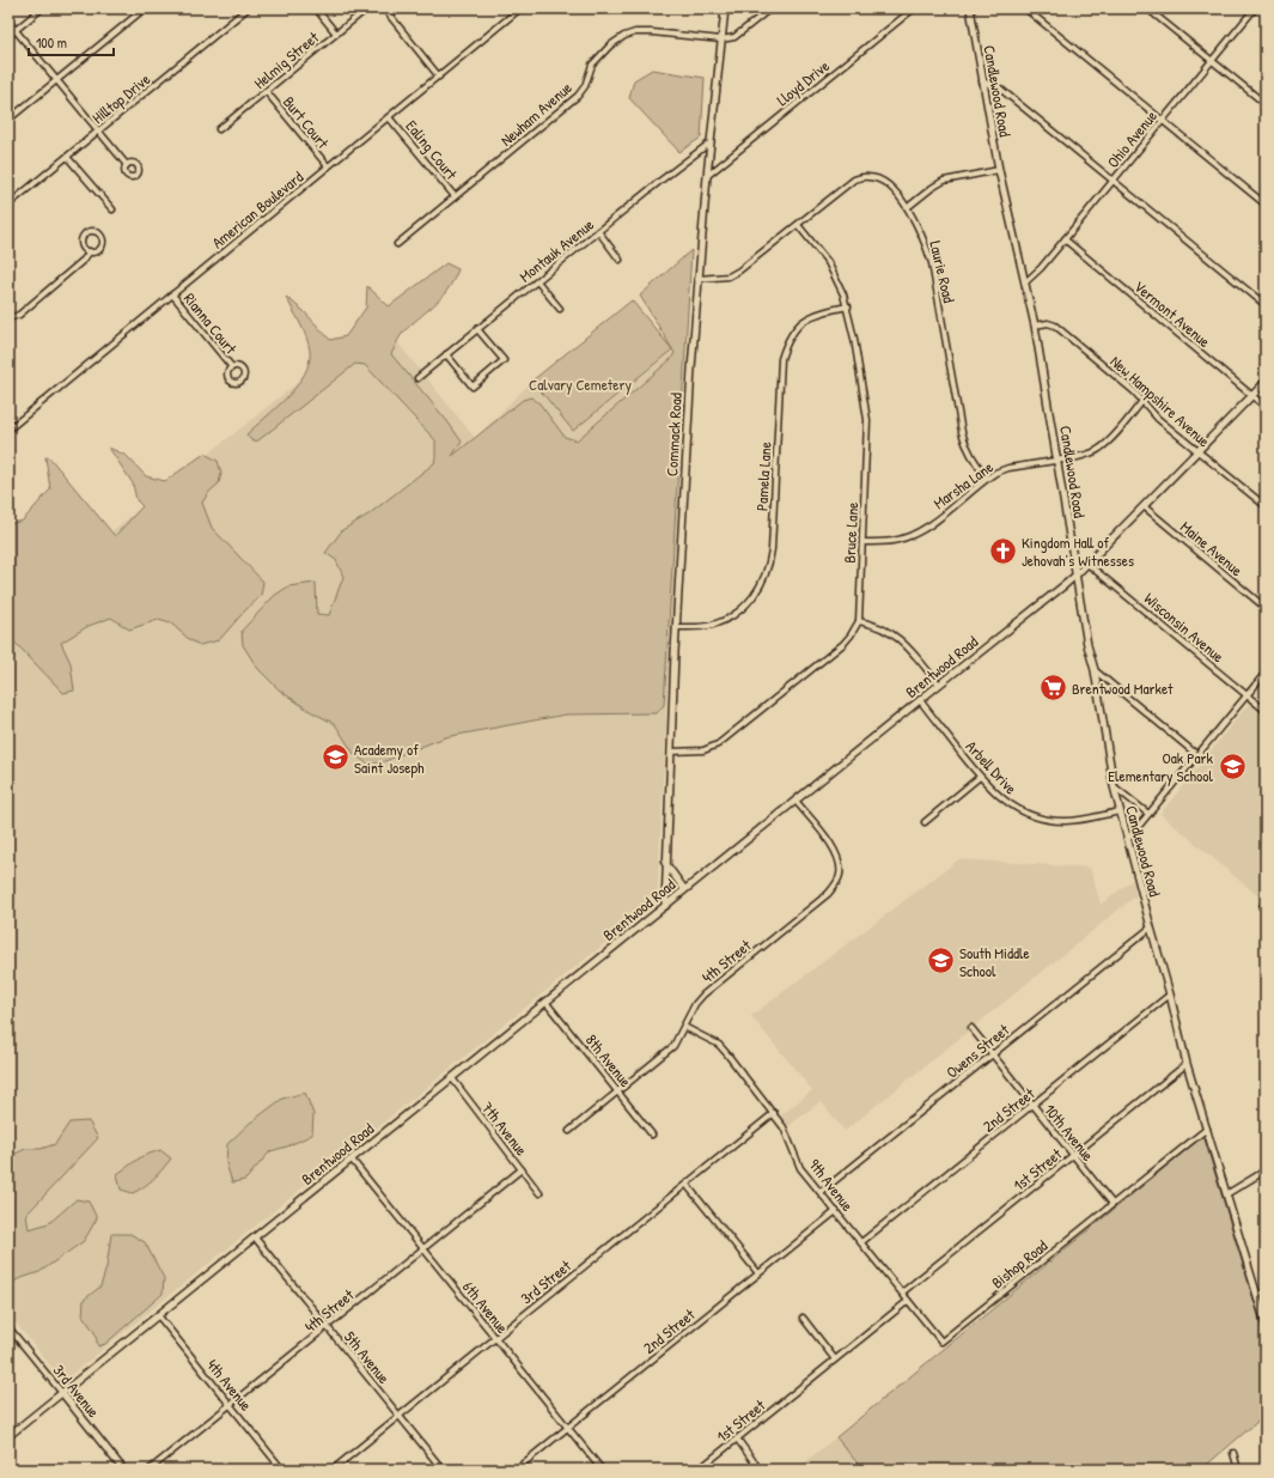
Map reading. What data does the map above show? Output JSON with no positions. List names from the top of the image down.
{
  "streets": {
    "street": [
      "Helmig Street",
      "Lloyd Drive",
      "Candlewood Road",
      "Hilltop Drive",
      "Newham Avenue",
      "Burt Court",
      "Ohio Avenue",
      "Ealing Court",
      "American Boulevard",
      "Montauk Avenue",
      "Laurie Road",
      "Vermont Avenue",
      "Rianna Court",
      "New Hampshire Avenue",
      "Commack Road",
      "Pamela Lane",
      "Marsha Lane",
      "Bruce Lane",
      "Maine Avenue",
      "Wisconsin Avenue",
      "Brentwood Road",
      "Arbell Drive",
      "4th Street",
      "Owens Street",
      "8th Avenue",
      "2nd Street",
      "7th Avenue",
      "10th Avenue",
      "1st Street",
      "9th Avenue",
      "Bishop Road",
      "3rd Street",
      "6th Avenue",
      "5th Avenue",
      "4th Avenue",
      "3rd Avenue"
    ]
  },
  "crossings": [
    ["Helmig Street", "Burt Court"],
    ["Lloyd Drive", "Commack Road"],
    ["Candlewood Road", "Ohio Avenue"],
    ["Candlewood Road", "New Hampshire Avenue"],
    ["Candlewood Road", "Marsha Lane"],
    ["Candlewood Road", "Brentwood Road"],
    ["Candlewood Road", "Arbell Drive"],
    ["Candlewood Road", "Owens Street"],
    ["Candlewood Road", "2nd Street"],
    ["Candlewood Road", "1st Street"],
    ["Candlewood Road", "Bishop Road"],
    ["Newham Avenue", "Ealing Court"],
    ["Newham Avenue", "Commack Road"],
    ["Burt Court", "American Boulevard"],
    ["Ohio Avenue", "Vermont Avenue"],
    ["Ealing Court", "American Boulevard"],
    ["American Boulevard", "Rianna Court"],
    ["Montauk Avenue", "Commack Road"],
    ["Laurie Road", "Commack Road"],
    ["Laurie Road", "Marsha Lane"],
    ["Laurie Road", "Bruce Lane"],
    ["Vermont Avenue", "Brentwood Road"],
    ["New Hampshire Avenue", "Marsha Lane"],
    ["New Hampshire Avenue", "Brentwood Road"],
    ["Commack Road", "Pamela Lane"],
    ["Commack Road", "Brentwood Road"],
    ["Pamela Lane", "Bruce Lane"],
    ["Marsha Lane", "Bruce Lane"],
    ["Maine Avenue", "Brentwood Road"],
    ["Wisconsin Avenue", "Brentwood Road"],
    ["Brentwood Road", "Arbell Drive"],
    ["Brentwood Road", "4th Street"],
    ["Brentwood Road", "8th Avenue"],
    ["Brentwood Road", "7th Avenue"],
    ["Brentwood Road", "6th Avenue"],
    ["Brentwood Road", "5th Avenue"],
    ["Brentwood Road", "4th Avenue"],
    ["Brentwood Road", "3rd Avenue"],
    ["4th Street", "8th Avenue"],
    ["4th Street", "7th Avenue"],
    ["4th Street", "9th Avenue"],
    ["4th Street", "6th Avenue"],
    ["4th Street", "5th Avenue"],
    ["4th Street", "4th Avenue"],
    ["Owens Street", "10th Avenue"],
    ["Owens Street", "9th Avenue"],
    ["2nd Street", "10th Avenue"],
    ["2nd Street", "9th Avenue"],
    ["2nd Street", "6th Avenue"],
    ["10th Avenue", "1st Street"],
    ["10th Avenue", "Bishop Road"],
    ["1st Street", "9th Avenue"],
    ["9th Avenue", "Bishop Road"],
    ["9th Avenue", "3rd Street"],
    ["3rd Street", "6th Avenue"],
    ["3rd Street", "5th Avenue"]
  ],
  "parks": ["Calvary Cemetery"],
  "places": {
    "church": ["Kingdom Hall of Jehovah’s Witnesses"],
    "supermarket": ["Brentwood Market"],
    "school or university": ["Academy of Saint Joseph", "Oak Park Elementary School", "South Middle School"]
  },
  "scale_bar": "100 m"
}
